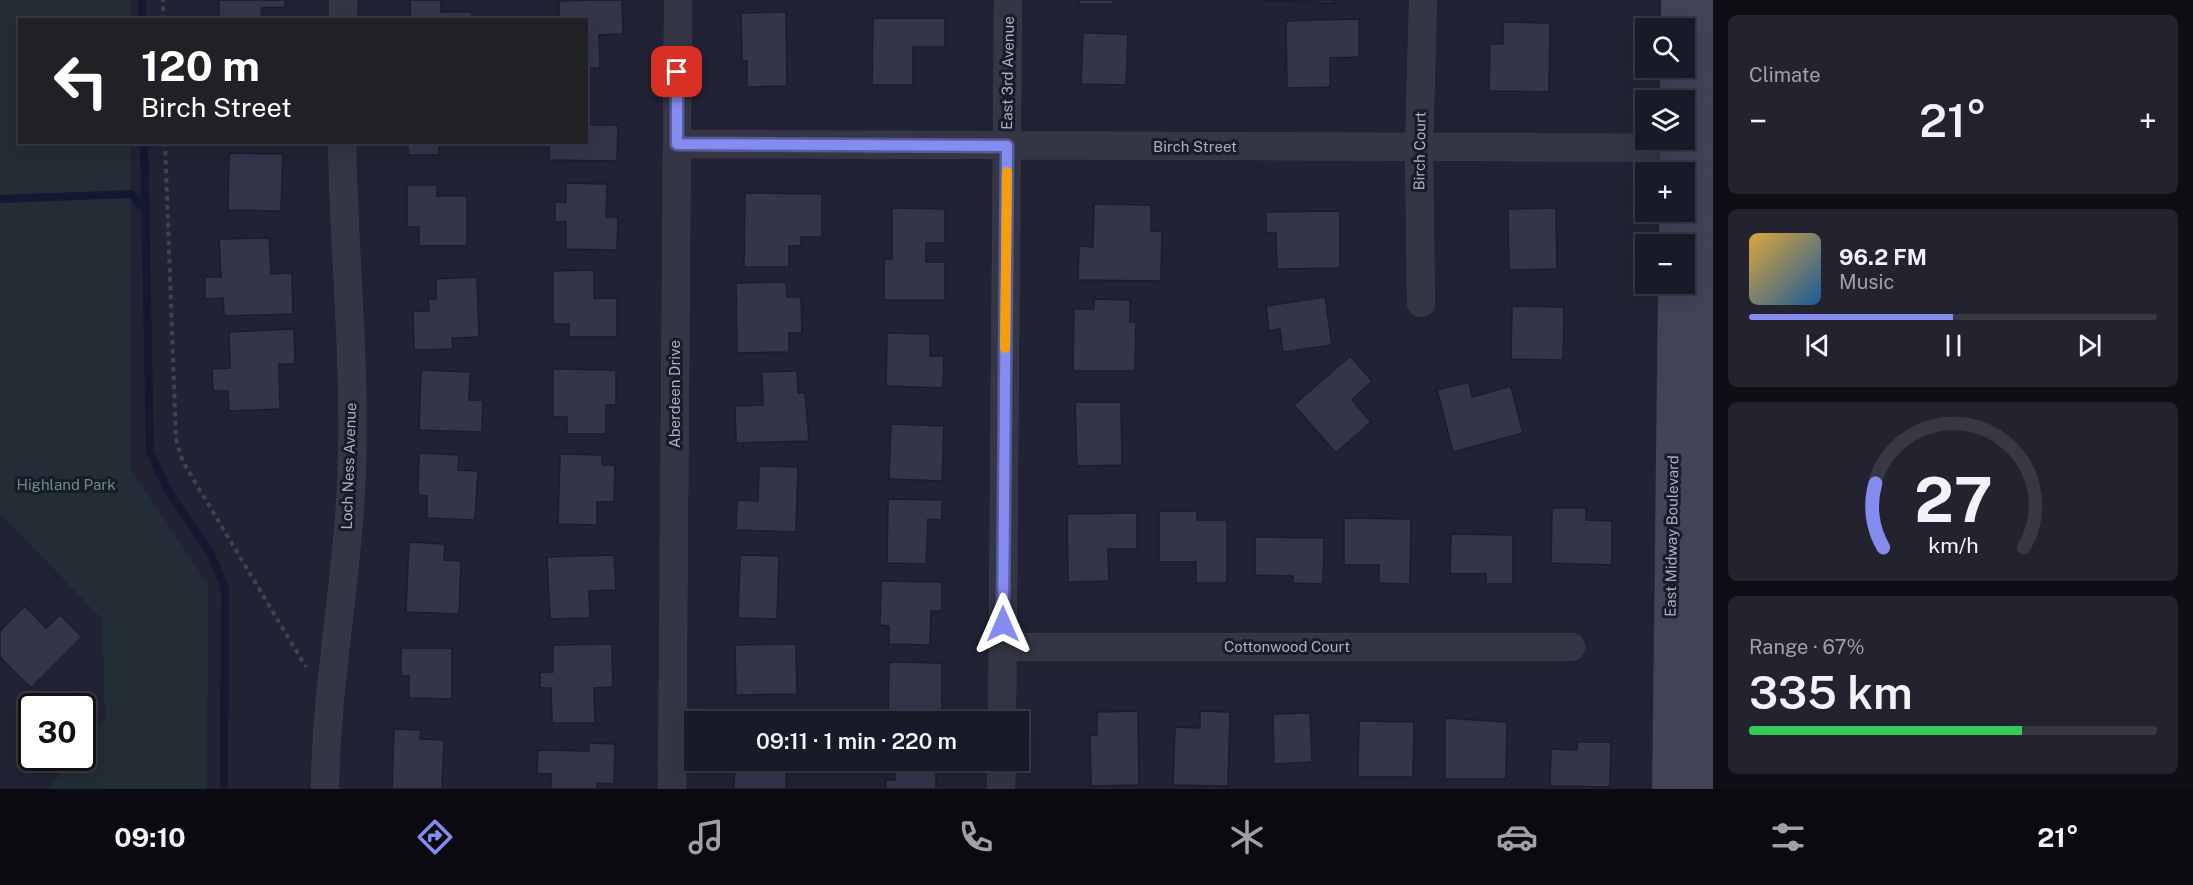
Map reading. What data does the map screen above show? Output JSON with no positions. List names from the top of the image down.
{
  "streets": {
    "main road": ["East Midway Boulevard"],
    "street": [
      "East 3rd Avenue",
      "Birch Street",
      "Birch Court",
      "Aberdeen Drive",
      "Loch Ness Avenue",
      "Cottonwood Court"
    ]
  },
  "crossings": [
    ["East 3rd Avenue", "Birch Street"],
    ["East 3rd Avenue", "Cottonwood Court"],
    ["Birch Street", "Birch Court"],
    ["Birch Street", "Aberdeen Drive"],
    ["Birch Street", "East Midway Boulevard"]
  ],
  "parks": ["Highland Park"],
  "page": {
    "tile": [
      "Climate",
      ["Range · 67%", "335 km"]
    ],
    "map_buttons": ["+", "−"],
    "turn": ["120 m", "Birch Street"],
    "heat": ["−", "21°", "+"],
    "song": ["96.2 FM", "Music"],
    "limit": "30",
    "trip": "09:11 · 1 min · 220 m",
    "tabs": ["09:10", "21°"],
    "gauge": ["27", "km/h"]
  }
}
